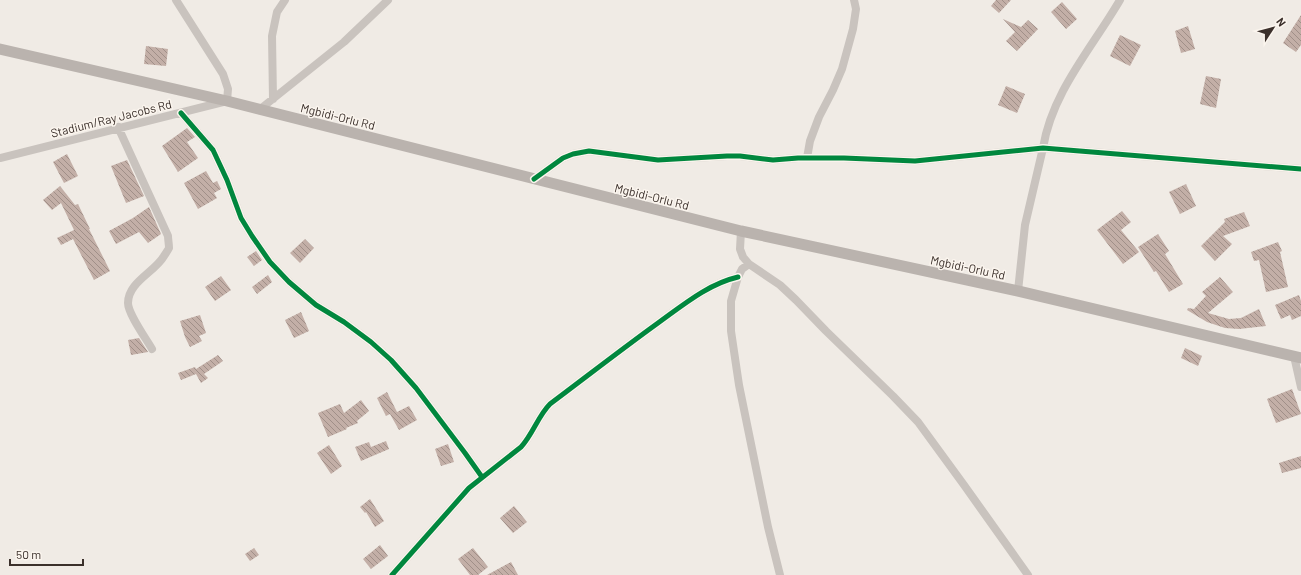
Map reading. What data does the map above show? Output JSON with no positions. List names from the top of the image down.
{
  "streets": {
    "main road": ["Mgbidi-Orlu Rd"],
    "street": ["Stadium/Ray Jacobs Rd"]
  },
  "crossings": [
    ["Mgbidi-Orlu Rd", "Stadium/Ray Jacobs Rd"]
  ],
  "scale_bar": "50 m",
  "north": "top right"
}
